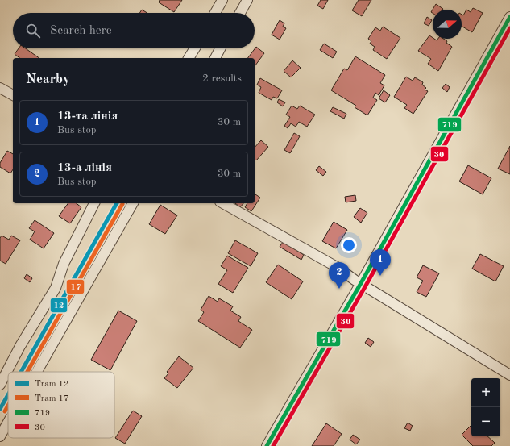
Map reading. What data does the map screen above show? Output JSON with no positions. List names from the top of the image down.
{
  "lines": [
    "transit line 719",
    "transit line 30",
    "tram line 12",
    "tram line 17"
  ],
  "legend": [
    "Tram 12",
    "Tram 17",
    "719",
    "30"
  ],
  "north": "right",
  "page": {
    "search": "Search here",
    "heading": ["Nearby", "2 results"],
    "list": [
      {
        "mark": "1",
        "name": "13-та лінія",
        "note": "Bus stop",
        "value": "30 m"
      },
      {
        "mark": "2",
        "name": "13-а лінія",
        "note": "Bus stop",
        "value": "30 m"
      }
    ],
    "pins": ["1", "2"],
    "map_buttons": ["+", "−"]
  }
}
